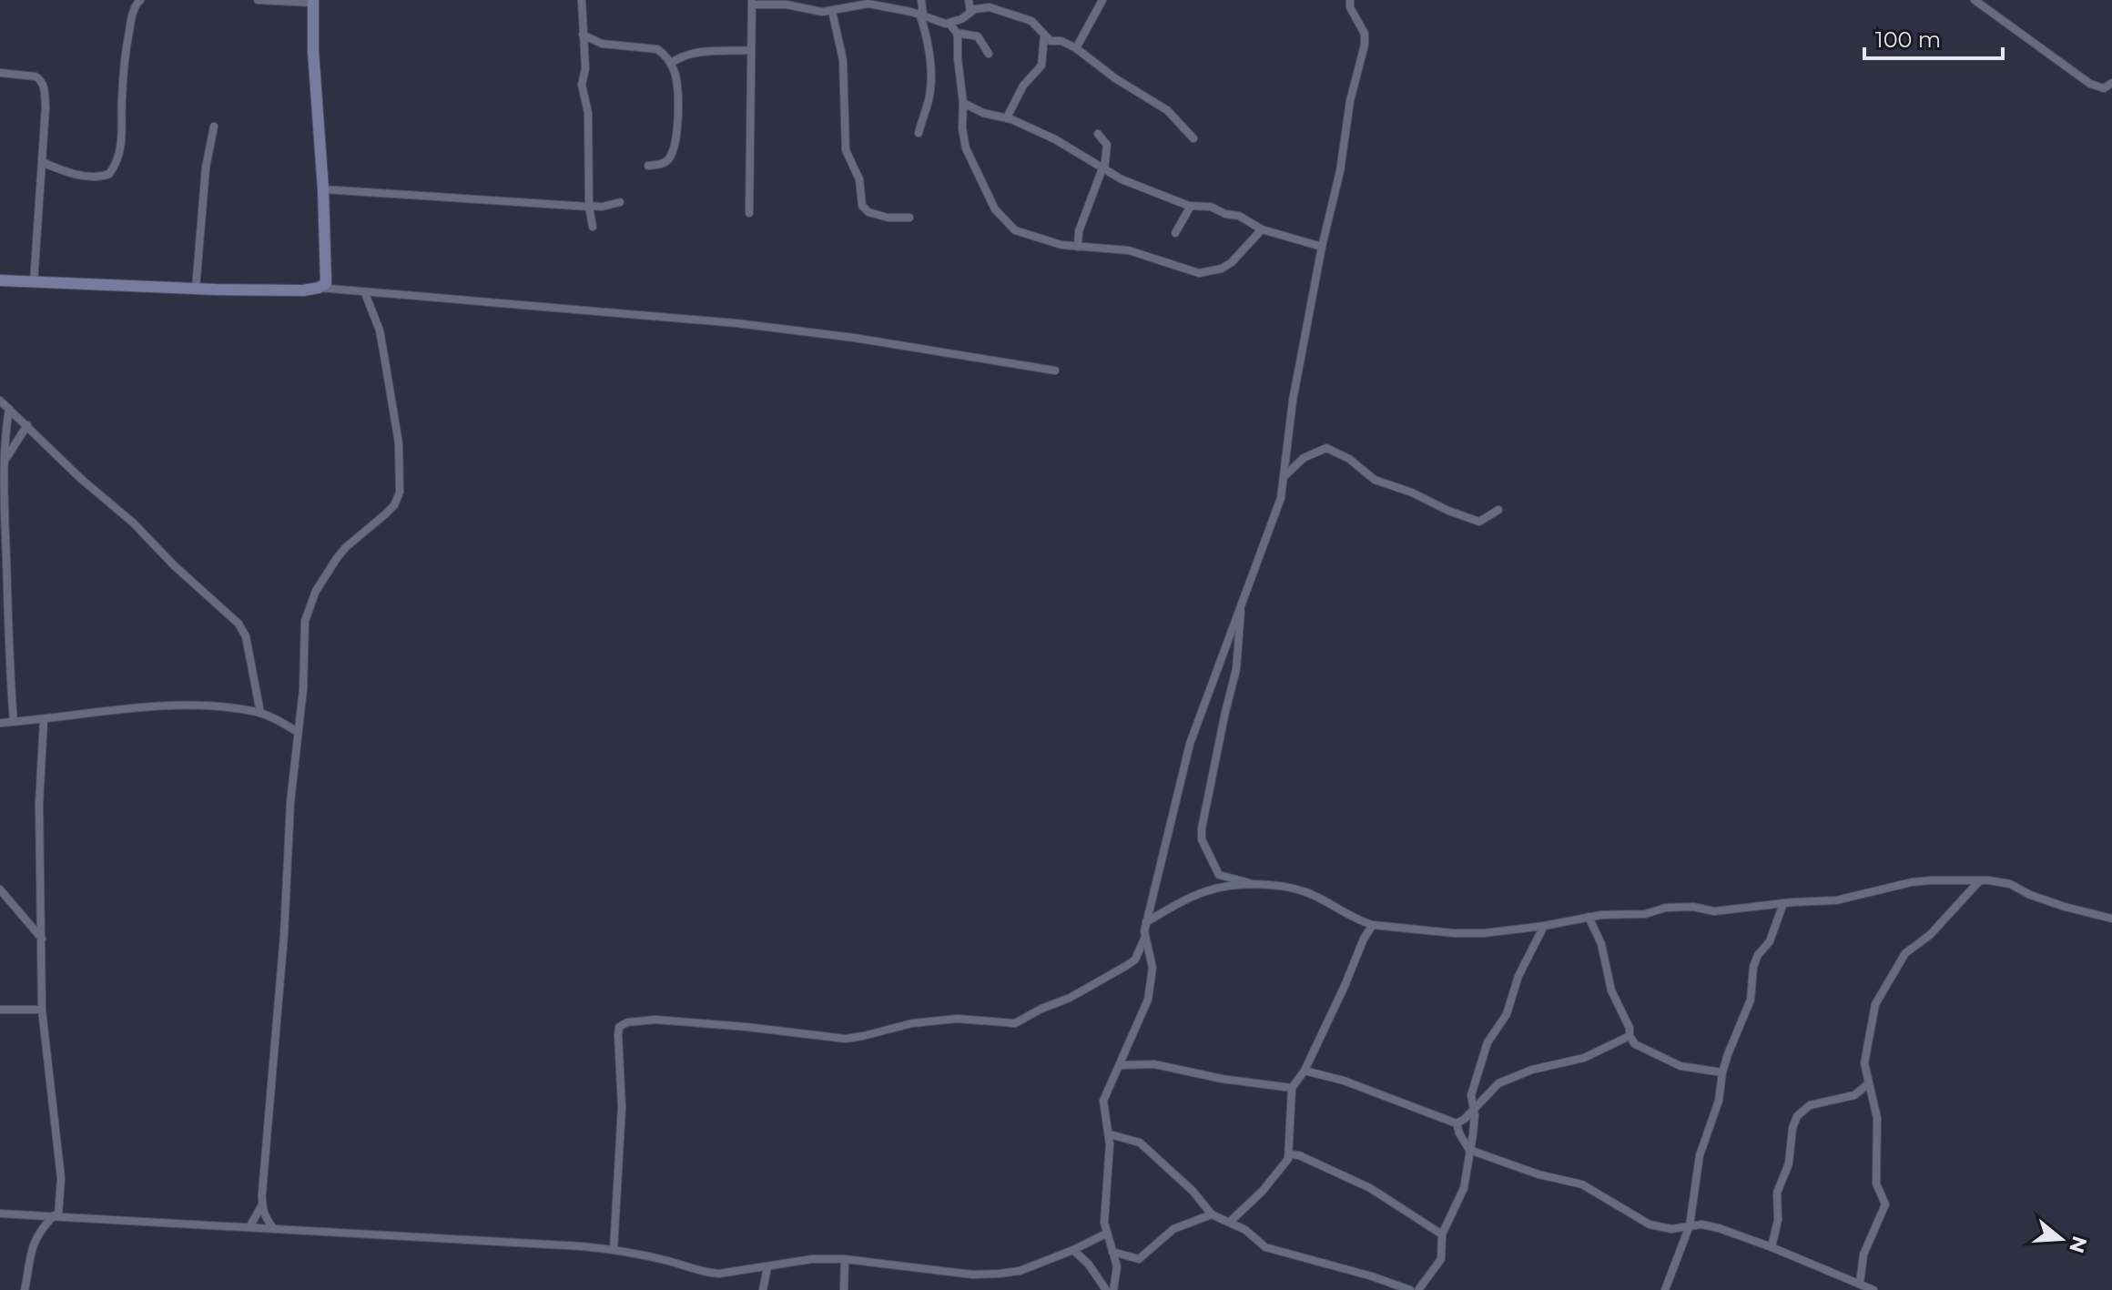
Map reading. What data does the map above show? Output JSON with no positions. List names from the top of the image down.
{
  "scale_bar": "100 m",
  "north": "right"
}
